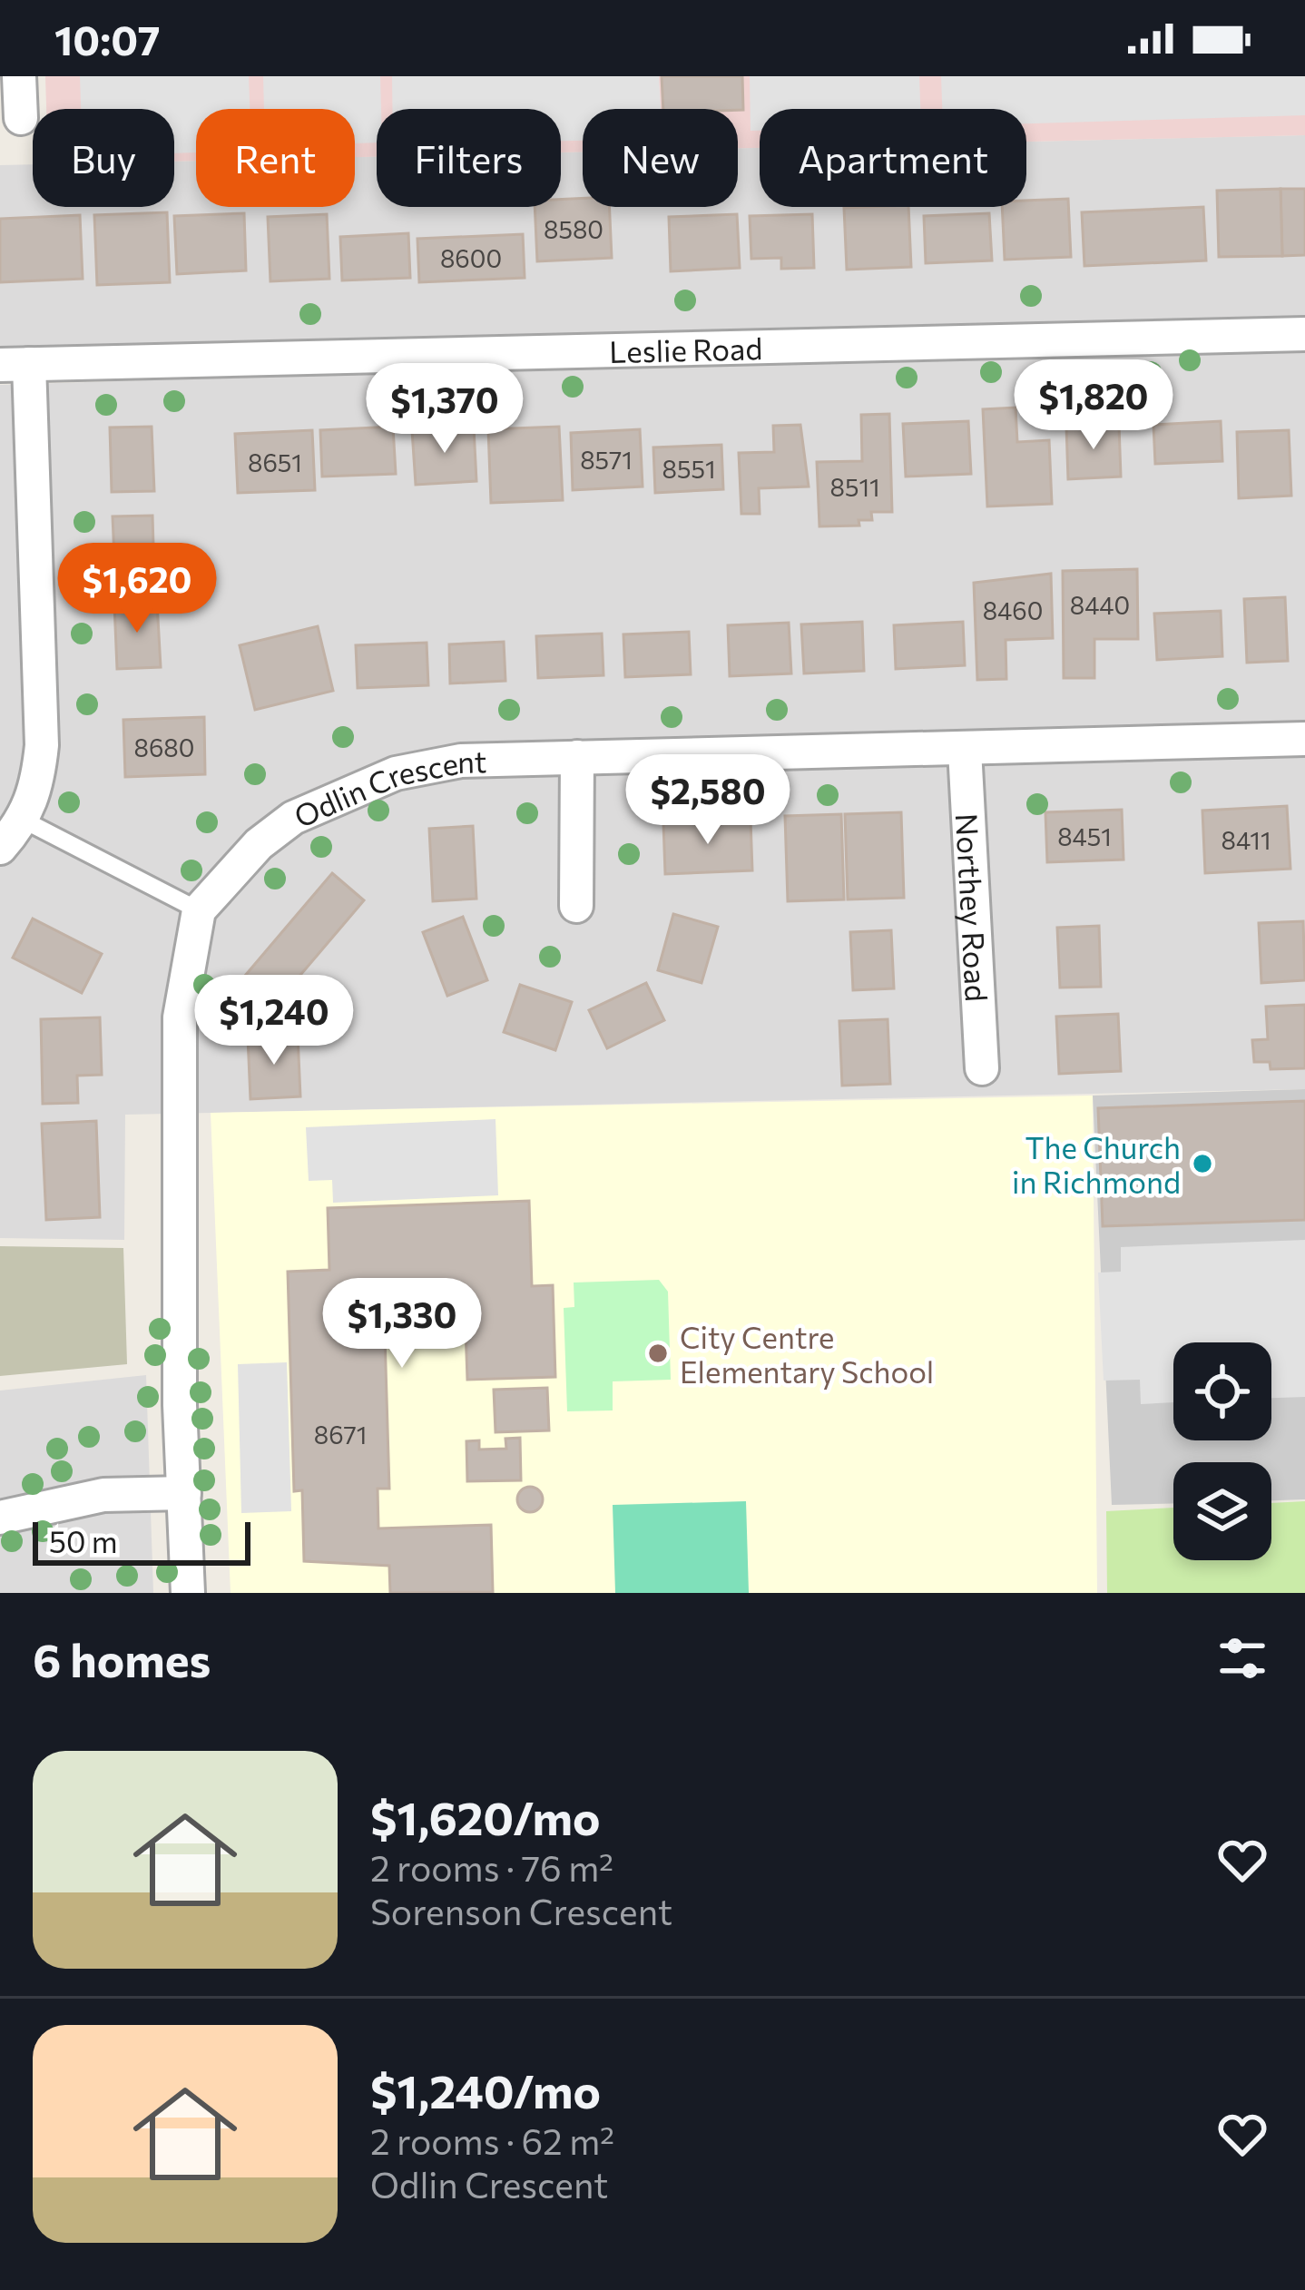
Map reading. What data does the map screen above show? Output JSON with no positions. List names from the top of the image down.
{
  "streets": {
    "street": ["Leslie Road", "Odlin Crescent", "Northey Road"]
  },
  "crossings": [
    ["Odlin Crescent", "Northey Road"]
  ],
  "places": ["The Church in Richmond", "City Centre Elementary School"],
  "house_numbers": [
    "8580",
    "8600",
    "8571",
    "8651",
    "8551",
    "8511",
    "8440",
    "8460",
    "8680",
    "8451",
    "8411",
    "8671"
  ],
  "scale_bar": "50 m",
  "page": {
    "status": "10:07",
    "chip": [
      "Buy",
      "Rent",
      "Filters",
      "New",
      "Apartment"
    ],
    "price": [
      "$1,820",
      "$1,370",
      "$1,620",
      "$2,580",
      "$1,240",
      "$1,330"
    ],
    "scale": "50 m",
    "heading": "6 homes",
    "list": [
      {
        "name": "$1,620/mo",
        "note": "2 rooms · 76 m² · Sorenson Crescent"
      },
      {
        "name": "$1,240/mo",
        "note": "2 rooms · 62 m² · Odlin Crescent"
      }
    ]
  }
}
